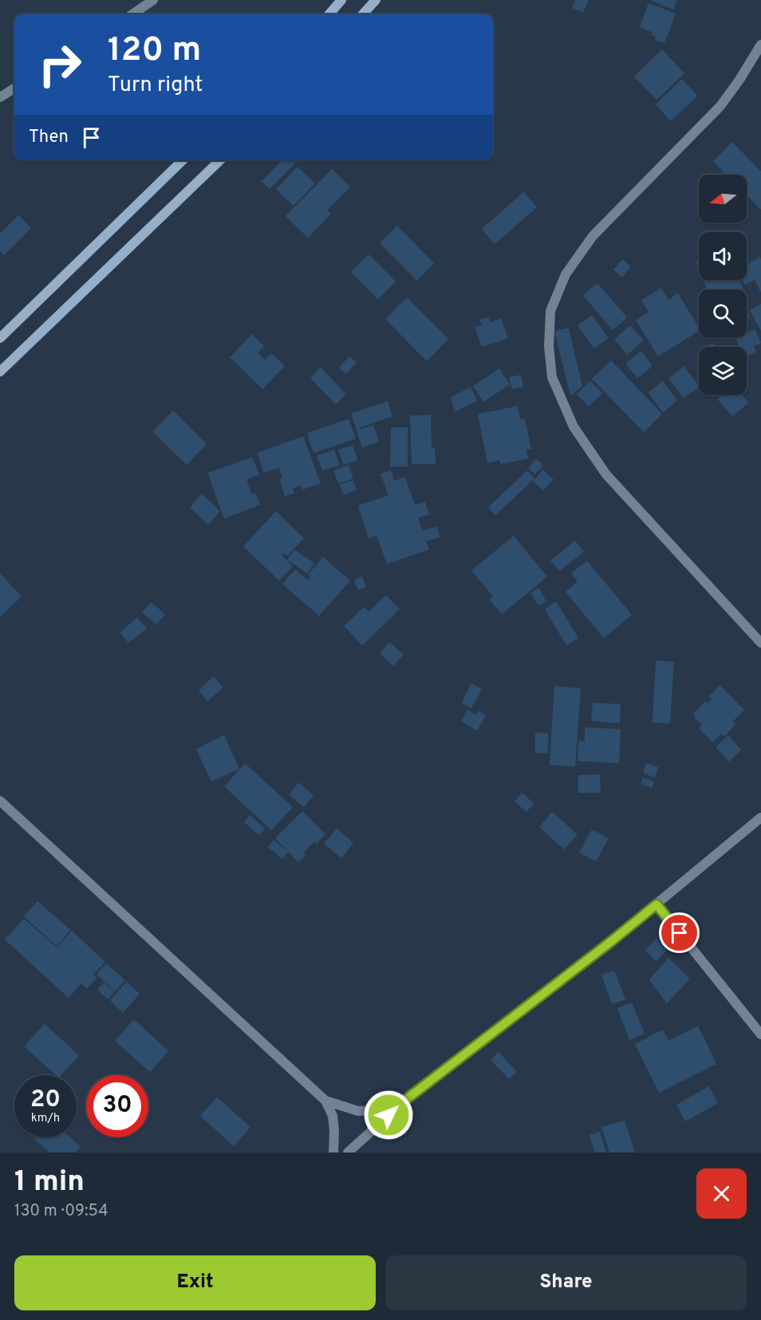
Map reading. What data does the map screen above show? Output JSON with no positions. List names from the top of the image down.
{
  "north": "left",
  "page": {
    "turn": ["120 m", "Turn right"],
    "then": "Then",
    "speed": "20 km/h",
    "limit": "30",
    "heading": ["1 min", "130 m · 09:54"],
    "buttons": ["Exit", "Share"]
  }
}
